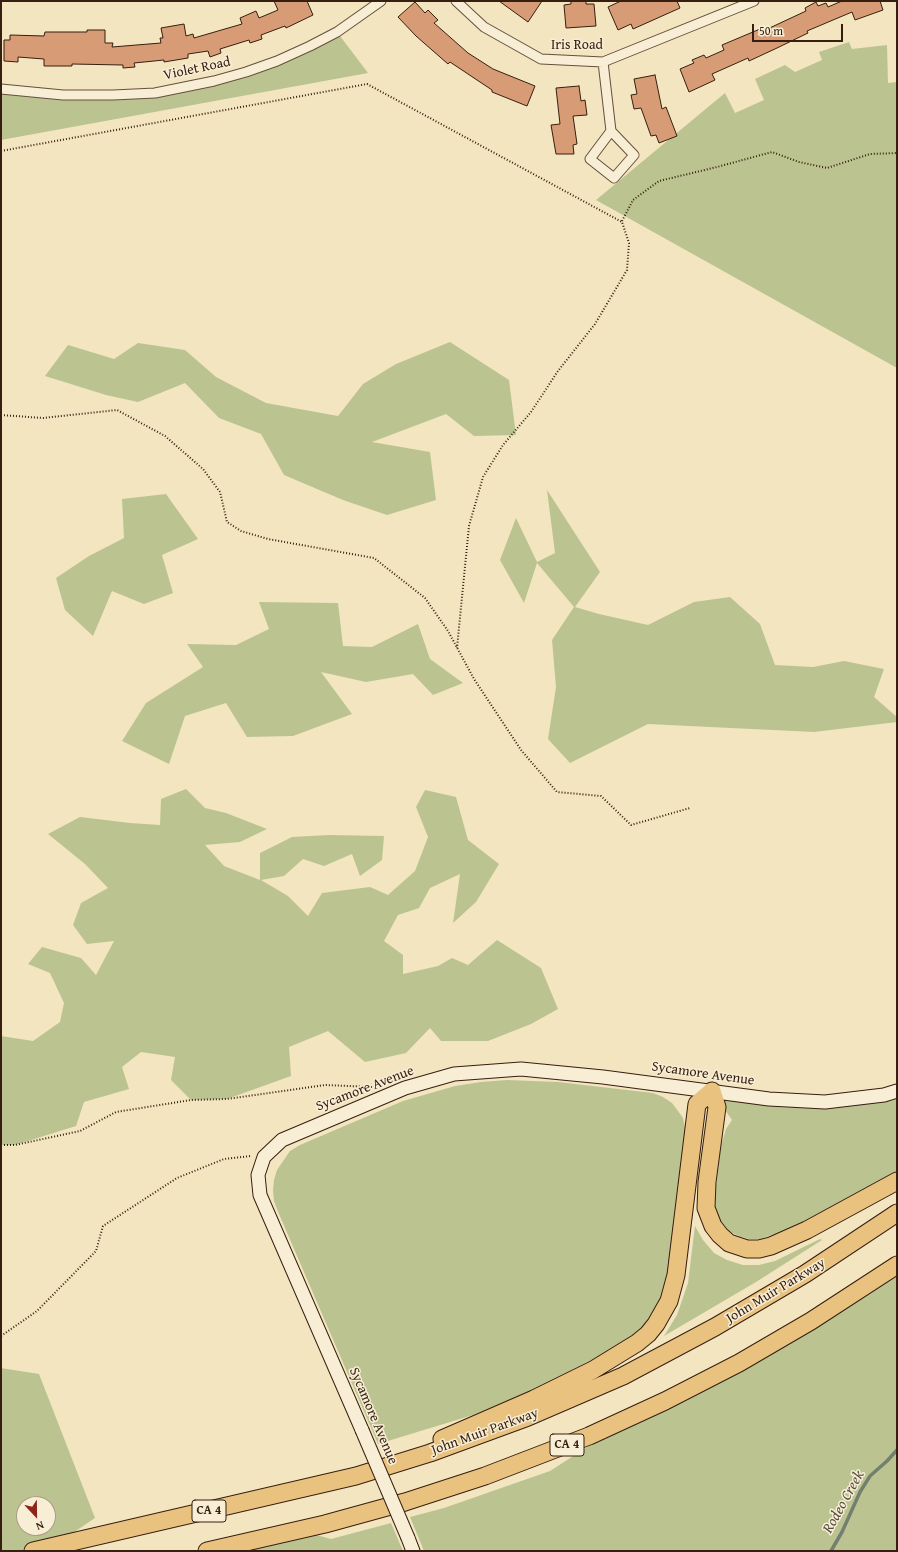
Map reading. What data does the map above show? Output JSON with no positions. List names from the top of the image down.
{
  "streets": {
    "highway": ["John Muir Parkway", "CA 4"],
    "main road": ["Sycamore Avenue"],
    "street": ["Iris Road", "Violet Road"]
  },
  "water": ["Rodeo Creek"],
  "scale_bar": "50 m",
  "north": "bottom"
}
